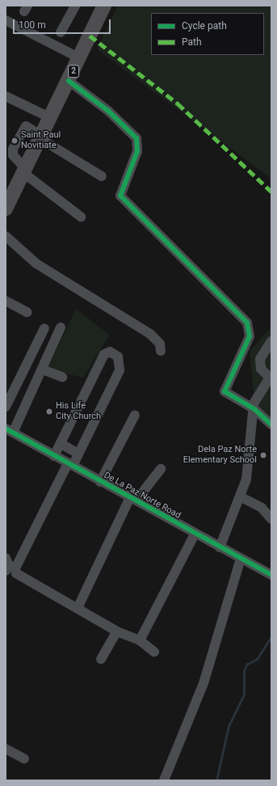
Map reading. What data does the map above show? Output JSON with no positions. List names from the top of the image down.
{
  "streets": {
    "highway": ["2"],
    "street": ["De La Paz Norte Road"]
  },
  "places": ["Saint Paul Novitiate", "His Life City Church", "Dela Paz Norte Elementary School"],
  "legend": ["Cycle path", "Path"],
  "scale_bar": "100 m"
}
